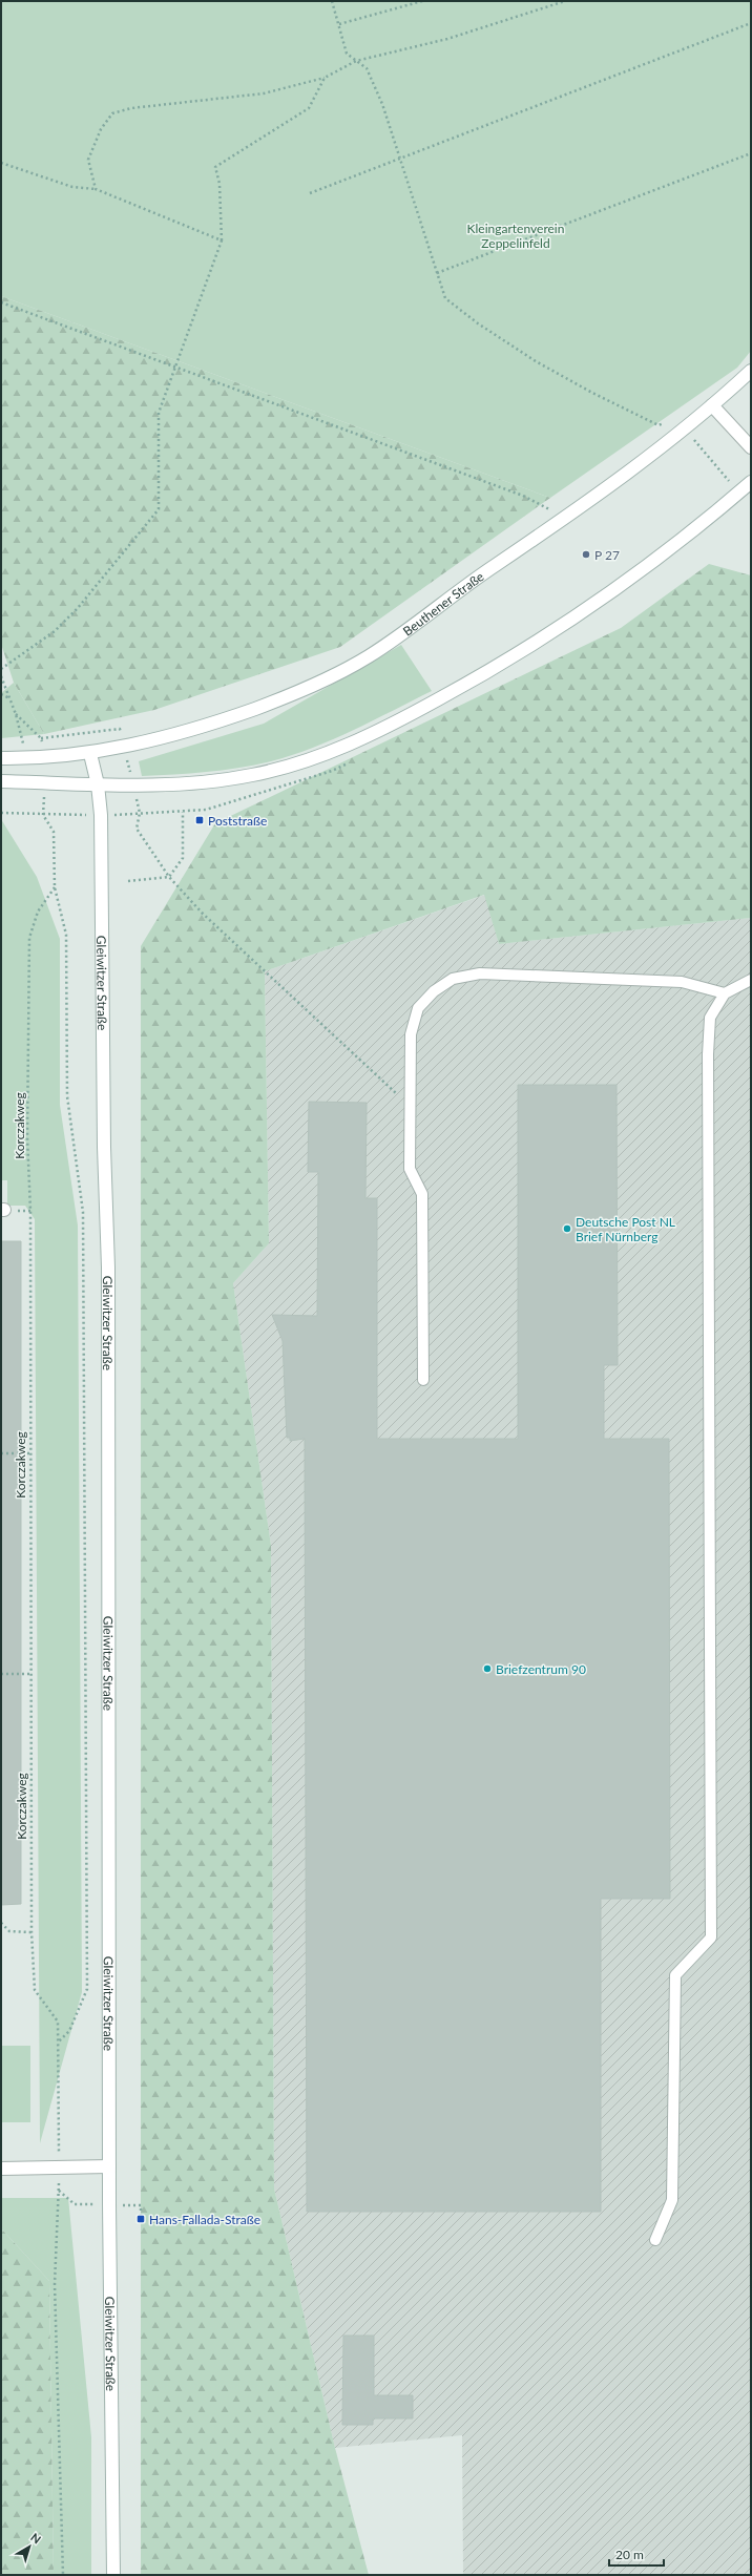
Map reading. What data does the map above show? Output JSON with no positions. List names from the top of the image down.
{
  "streets": {
    "main road": ["Beuthener Straße", "Gleiwitzer Straße"],
    "path": ["Korczakweg"]
  },
  "crossings": [
    ["Beuthener Straße", "Gleiwitzer Straße"]
  ],
  "parks": ["Kleingartenverein Zeppelinfeld"],
  "places": {
    "other": ["P 27", "Deutsche Post NL Brief Nürnberg", "Briefzentrum 90"],
    "transit": ["Poststraße", "Hans-Fallada-Straße"]
  },
  "scale_bar": "20 m",
  "north": "top right"
}
